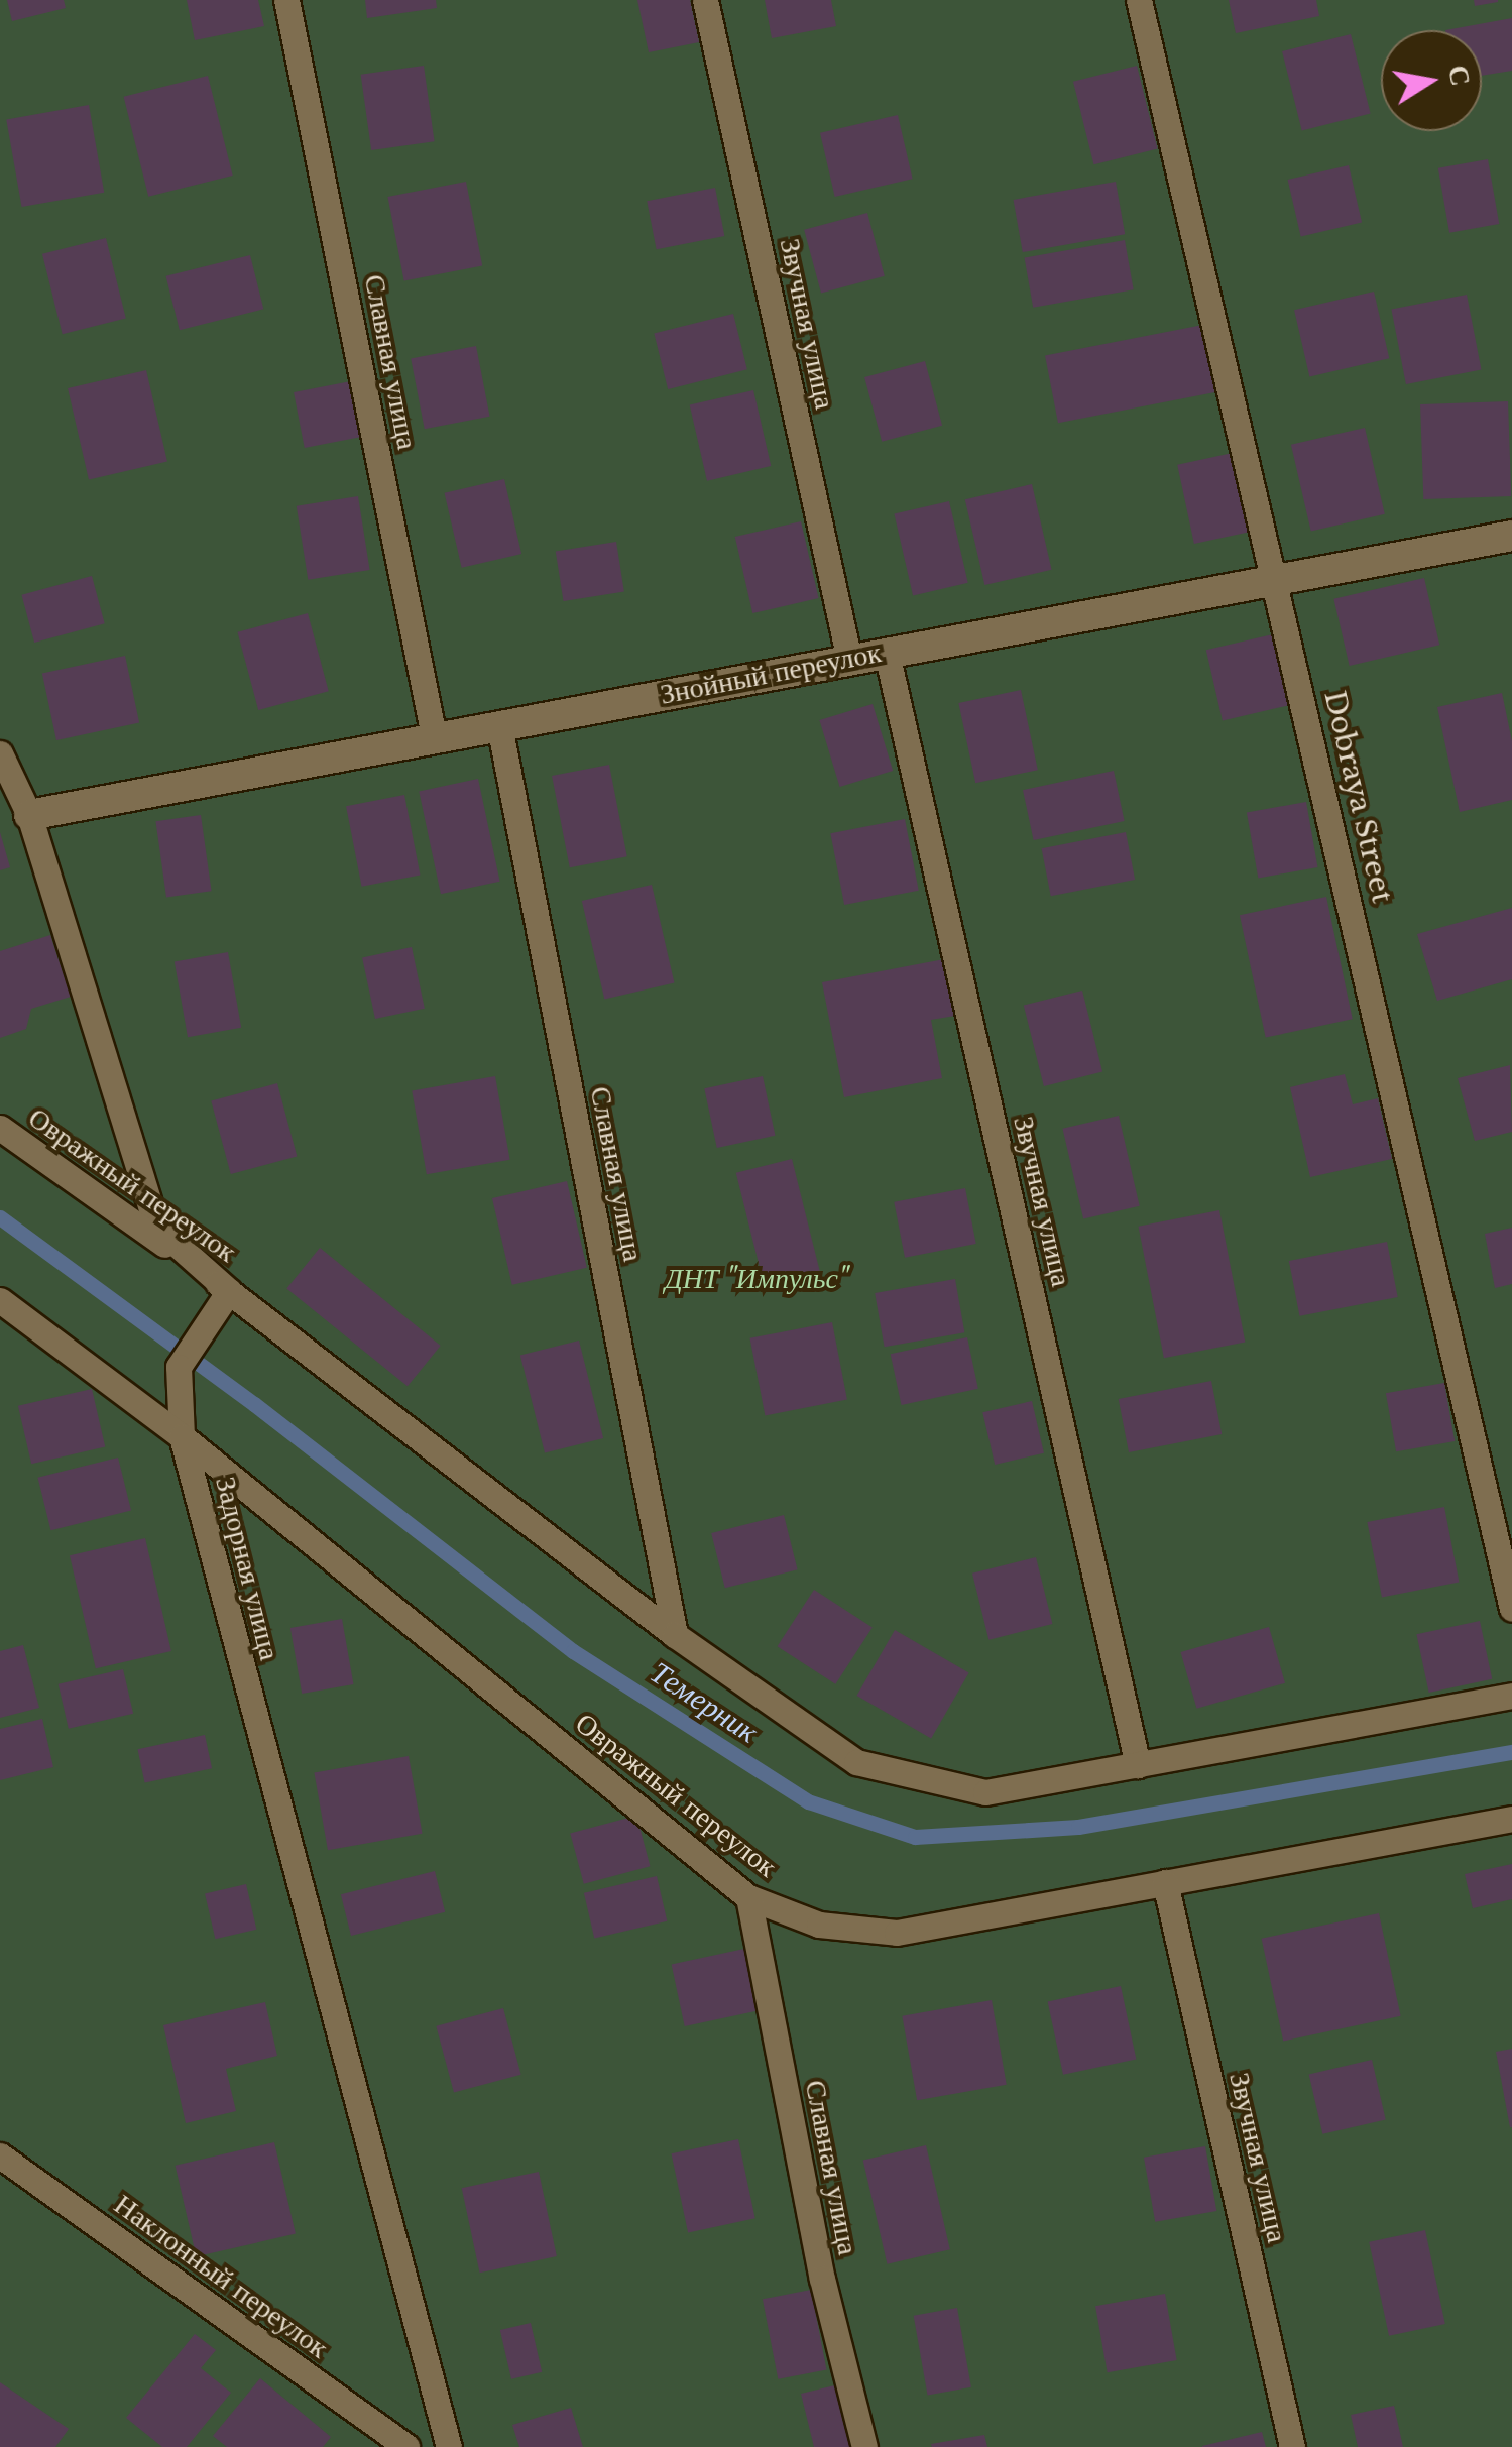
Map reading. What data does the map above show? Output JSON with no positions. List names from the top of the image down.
{
  "streets": {
    "street": ["Знойный переулок"],
    "lane": [
      "Звучная улица",
      "Славная улица",
      "Dobraya Street",
      "Овражный переулок",
      "Задорная улица",
      "Наклонный переулок"
    ]
  },
  "crossings": [
    ["Звучная улица", "Знойный переулок"],
    ["Звучная улица", "Овражный переулок"],
    ["Славная улица", "Знойный переулок"],
    ["Славная улица", "Овражный переулок"],
    ["Знойный переулок", "Dobraya Street"],
    ["Овражный переулок", "Задорная улица"]
  ],
  "water": ["Темерник"],
  "parks": ["ДНТ \"Импульс\""],
  "north": "right"
}
